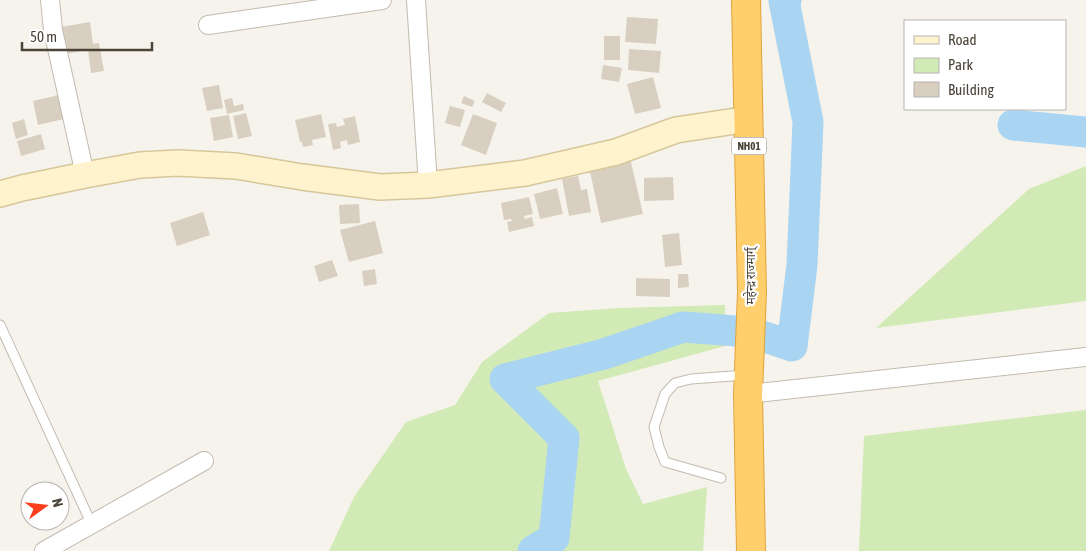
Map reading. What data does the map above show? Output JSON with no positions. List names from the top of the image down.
{
  "streets": {
    "highway": ["NH01", "महेन्द्र राज्मार्ग्"]
  },
  "legend": ["Road", "Park", "Building"],
  "scale_bar": "50 m",
  "north": "right"
}
